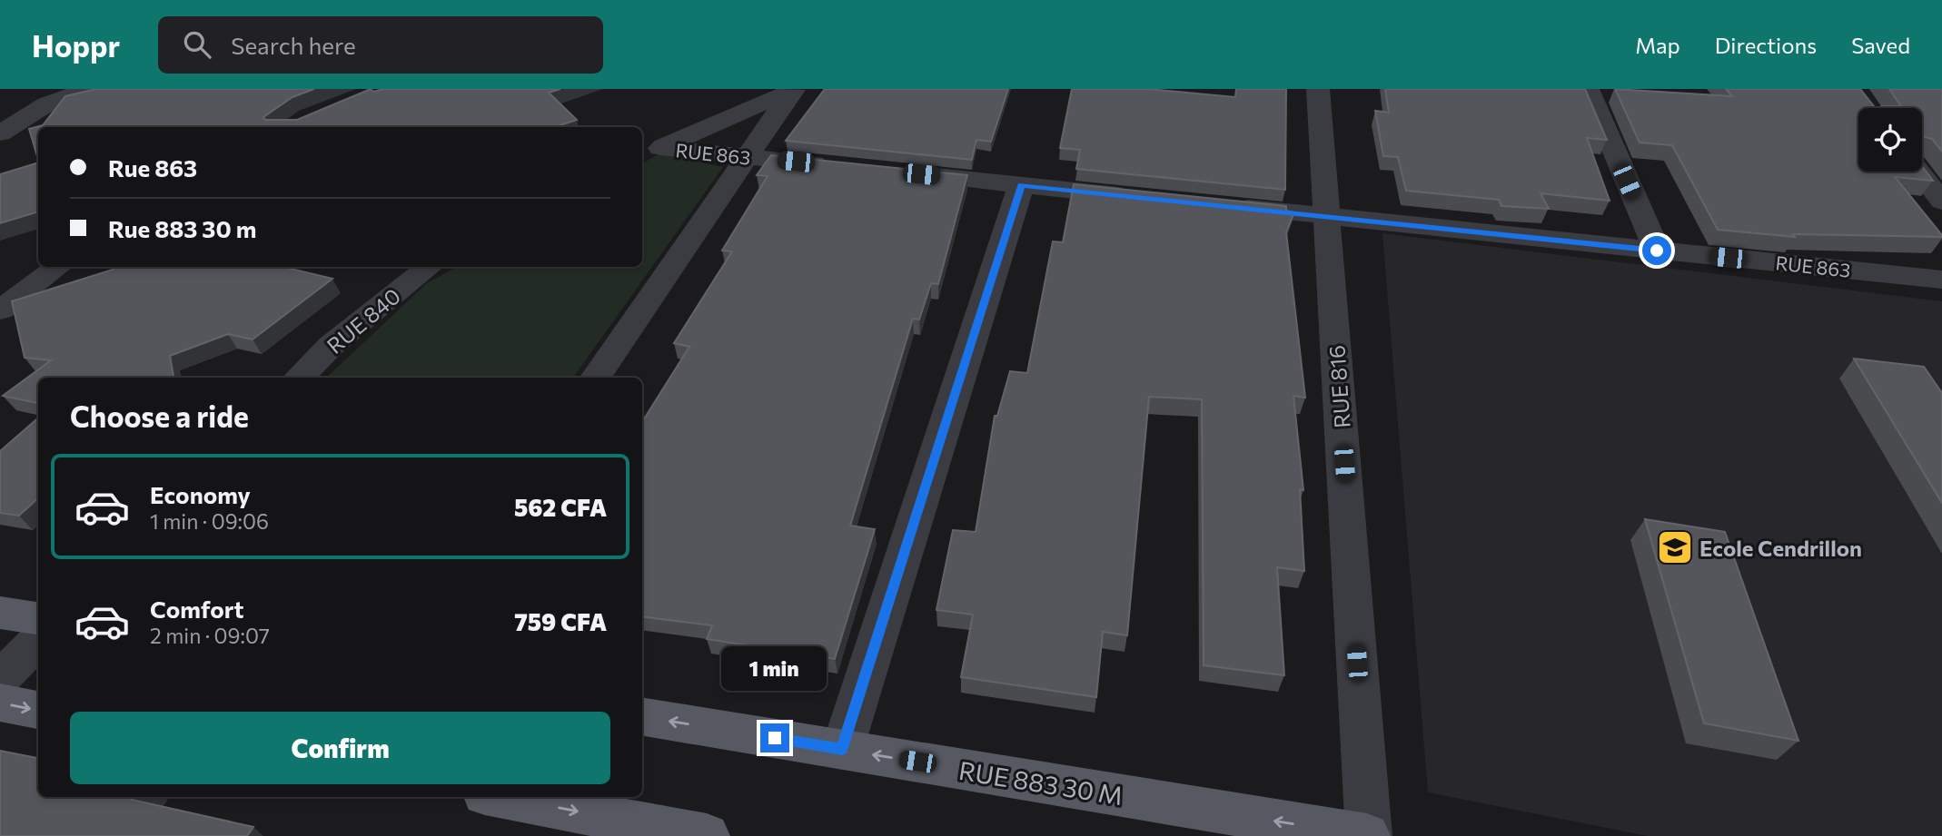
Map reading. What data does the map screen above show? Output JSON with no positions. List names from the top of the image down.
{
  "streets": {
    "main road": ["RUE 883 30 M"],
    "street": ["RUE 863", "RUE 840", "RUE 816"]
  },
  "crossings": [
    ["RUE 863", "RUE 816"],
    ["RUE 816", "RUE 883 30 M"]
  ],
  "one_way": ["RUE 883 30 M"],
  "places": {
    "school or university": ["Ecole Cendrillon"]
  },
  "page": {
    "header": "Hoppr",
    "search": "Search here",
    "nav": ["Map", "Directions", "Saved"],
    "banner": ["Rue 863", "Rue 883 30 m"],
    "heading": "Choose a ride",
    "list": [
      {
        "name": "Economy",
        "note": "1 min · 09:06",
        "value": "562 CFA"
      },
      {
        "name": "Comfort",
        "note": "2 min · 09:07",
        "value": "759 CFA"
      }
    ],
    "bubble": "1 min",
    "buttons": "Confirm"
  }
}
